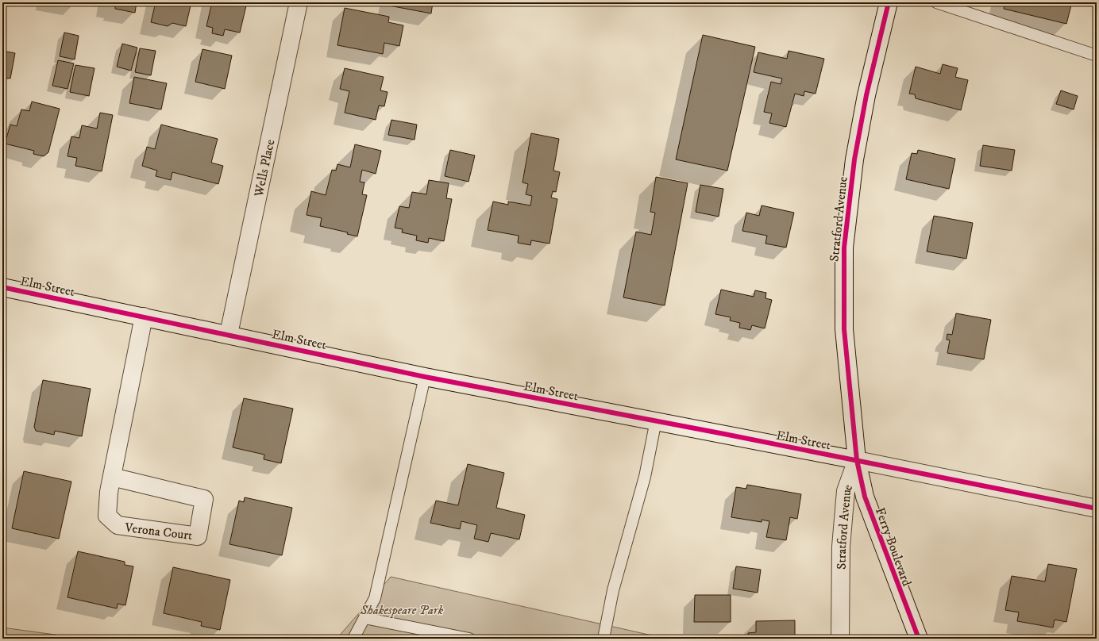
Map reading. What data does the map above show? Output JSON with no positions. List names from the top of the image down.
{
  "streets": {
    "street": [
      "Wells Place",
      "Stratford Avenue",
      "Elm Street",
      "Verona Court",
      "Ferry Boulevard"
    ]
  },
  "crossings": [
    ["Wells Place", "Elm Street"],
    ["Stratford Avenue", "Elm Street"],
    ["Stratford Avenue", "Ferry Boulevard"],
    ["Elm Street", "Verona Court"],
    ["Elm Street", "Ferry Boulevard"]
  ],
  "parks": ["Shakespeare Park"]
}
